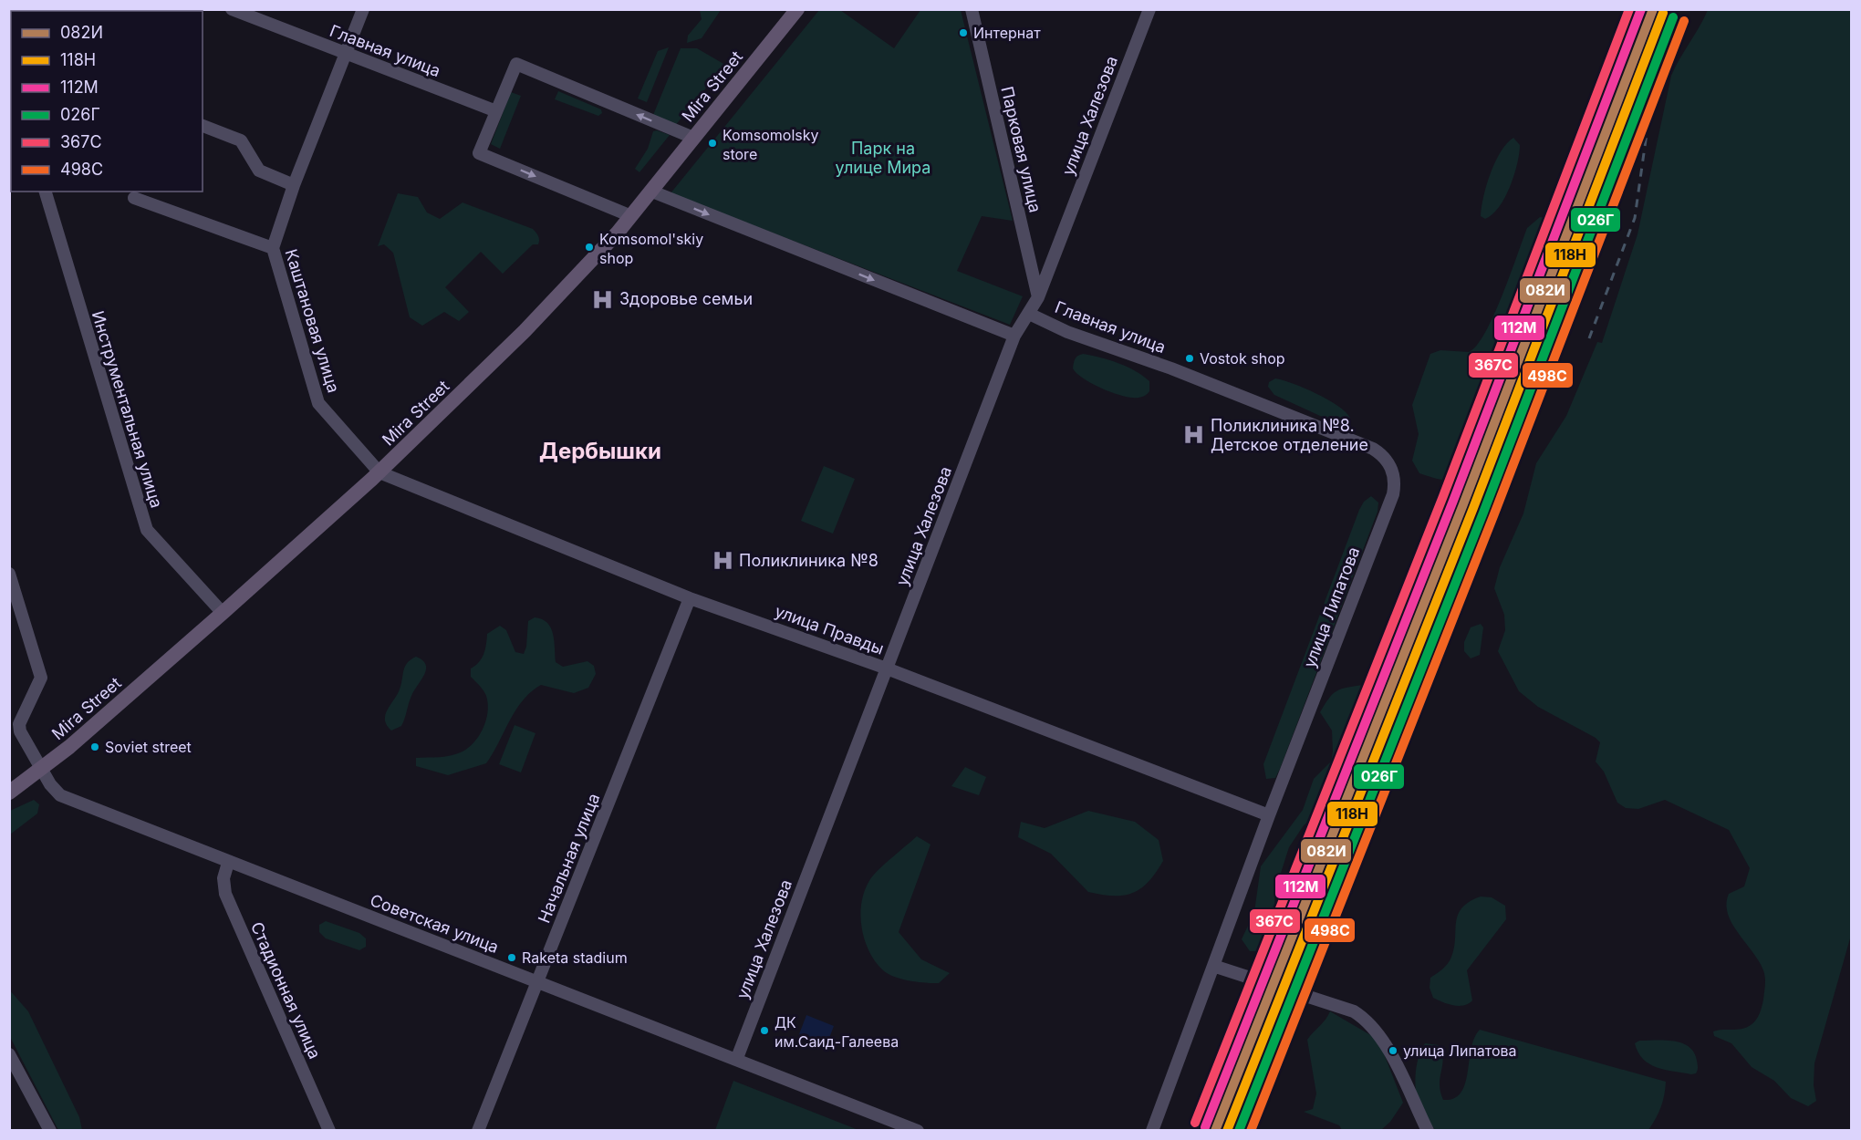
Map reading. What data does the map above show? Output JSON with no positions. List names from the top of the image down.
{
  "streets": {
    "main road": ["Mira Street"],
    "street": [
      "Главная улица",
      "улица Халезова",
      "Парковая улица",
      "Каштановая улица",
      "Инструментальная улица",
      "улица Липатова",
      "улица Правды",
      "Начальная улица",
      "Советская улица",
      "Стадионная улица"
    ]
  },
  "crossings": [
    ["Главная улица", "улица Халезова"],
    ["Главная улица", "Каштановая улица"],
    ["Главная улица", "улица Липатова"],
    ["Mira Street", "Каштановая улица"],
    ["Mira Street", "Инструментальная улица"],
    ["Mira Street", "улица Правды"],
    ["Mira Street", "Советская улица"],
    ["улица Халезова", "Парковая улица"],
    ["улица Халезова", "улица Правды"],
    ["улица Халезова", "Советская улица"],
    ["Каштановая улица", "улица Правды"],
    ["улица Липатова", "улица Правды"],
    ["улица Правды", "Начальная улица"],
    ["Начальная улица", "Советская улица"],
    ["Советская улица", "Стадионная улица"]
  ],
  "districts": ["Дербышки"],
  "parks": ["Парк на улице Мира"],
  "places": {
    "other": [
      "Интернат",
      "Komsomolsky store",
      "Komsomol'skiy shop",
      "Vostok shop",
      "Soviet street",
      "Raketa stadium",
      "ДК им.Саид-Галеева",
      "улица Липатова"
    ],
    "hospital": ["Здоровье семьи", "Поликлиника №8. Детское отделение", "Поликлиника №8"]
  },
  "lines": [
    "transit line 082И",
    "transit line 112М",
    "transit line 367С",
    "transit line 118Н",
    "transit line 026Г",
    "transit line 498С"
  ],
  "legend": [
    "082И",
    "118Н",
    "112М",
    "026Г",
    "367С",
    "498С"
  ]
}
